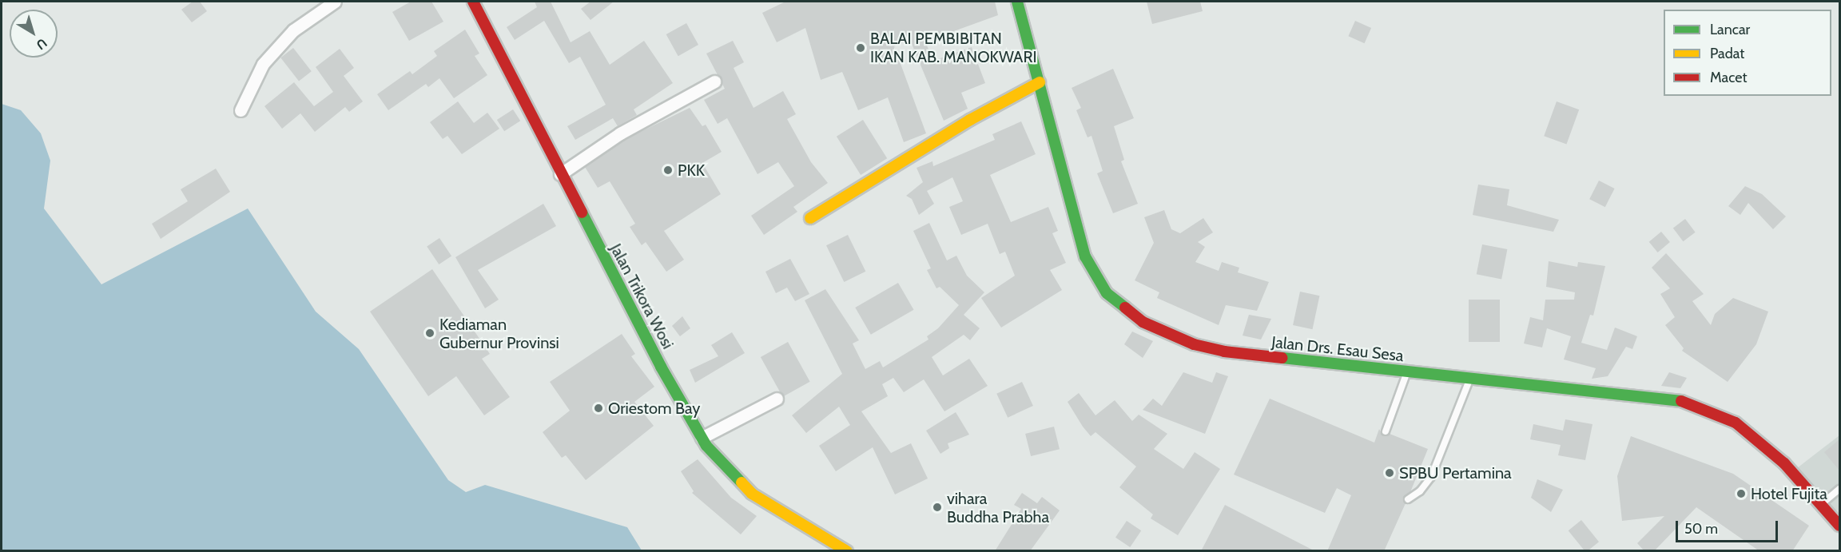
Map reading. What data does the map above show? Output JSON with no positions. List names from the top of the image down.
{
  "streets": {
    "main road": ["Jalan Trikora Wosi", "Jalan Drs. Esau Sesa"]
  },
  "places": [
    "BALAI PEMBIBITAN IKAN KAB. MANOKWARI",
    "PKK",
    "Kediaman Gubernur Provinsi",
    "Oriestom Bay",
    "SPBU Pertamina",
    "Hotel Fujita",
    "vihara Buddha Prabha"
  ],
  "legend": ["Lancar", "Padat", "Macet"],
  "scale_bar": "50 m",
  "north": "bottom right"
}
